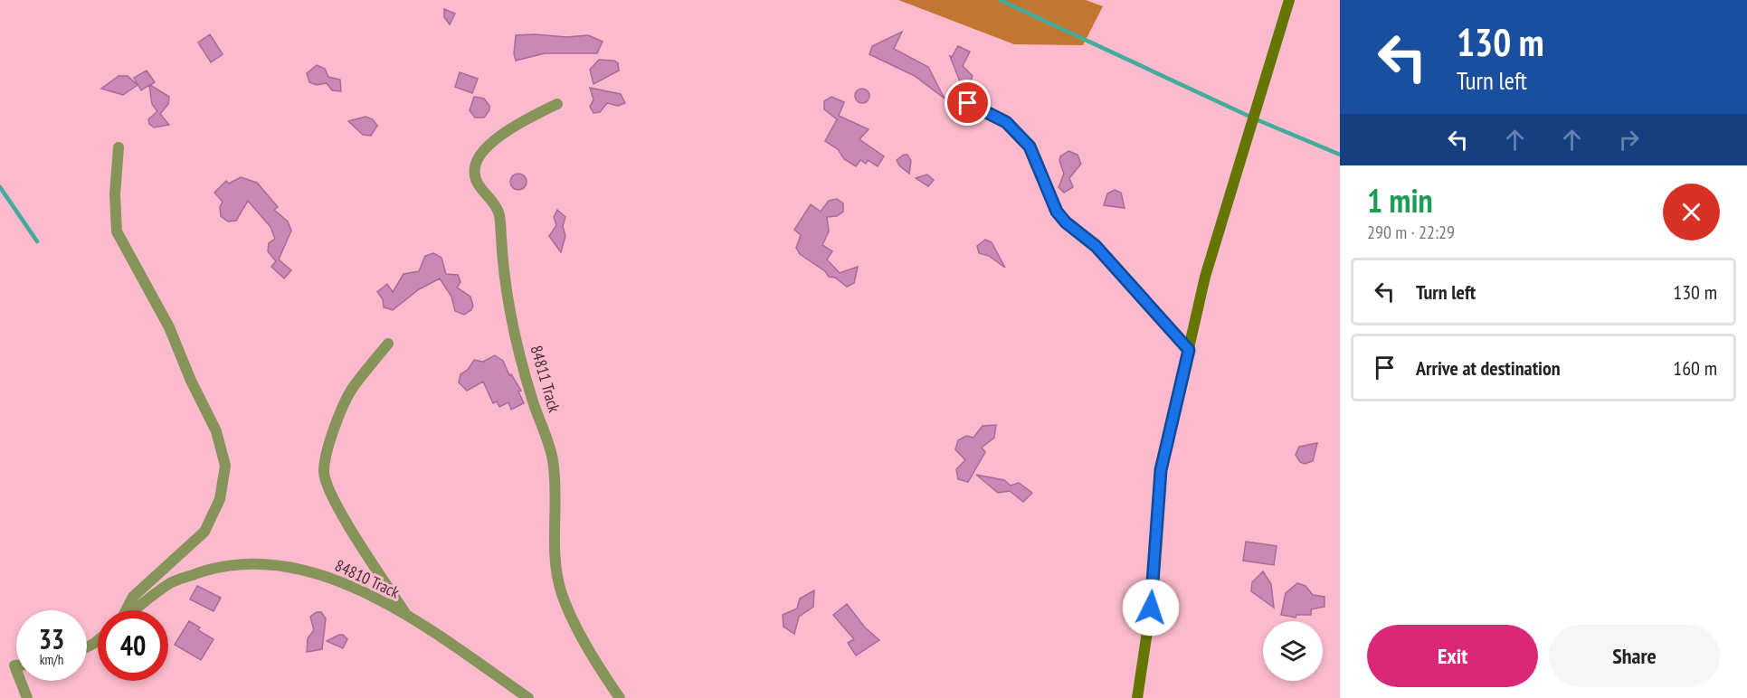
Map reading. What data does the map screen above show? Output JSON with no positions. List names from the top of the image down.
{
  "streets": {
    "street": ["84811 Track", "84810 Track"]
  },
  "page": {
    "turn": ["130 m", "Turn left"],
    "heading": ["1 min", "290 m · 22:29"],
    "list": [
      {
        "name": "Turn left",
        "value": "130 m"
      },
      {
        "name": "Arrive at destination",
        "value": "160 m"
      }
    ],
    "speed": "33 km/h",
    "limit": "40",
    "buttons": ["Exit", "Share"]
  }
}
